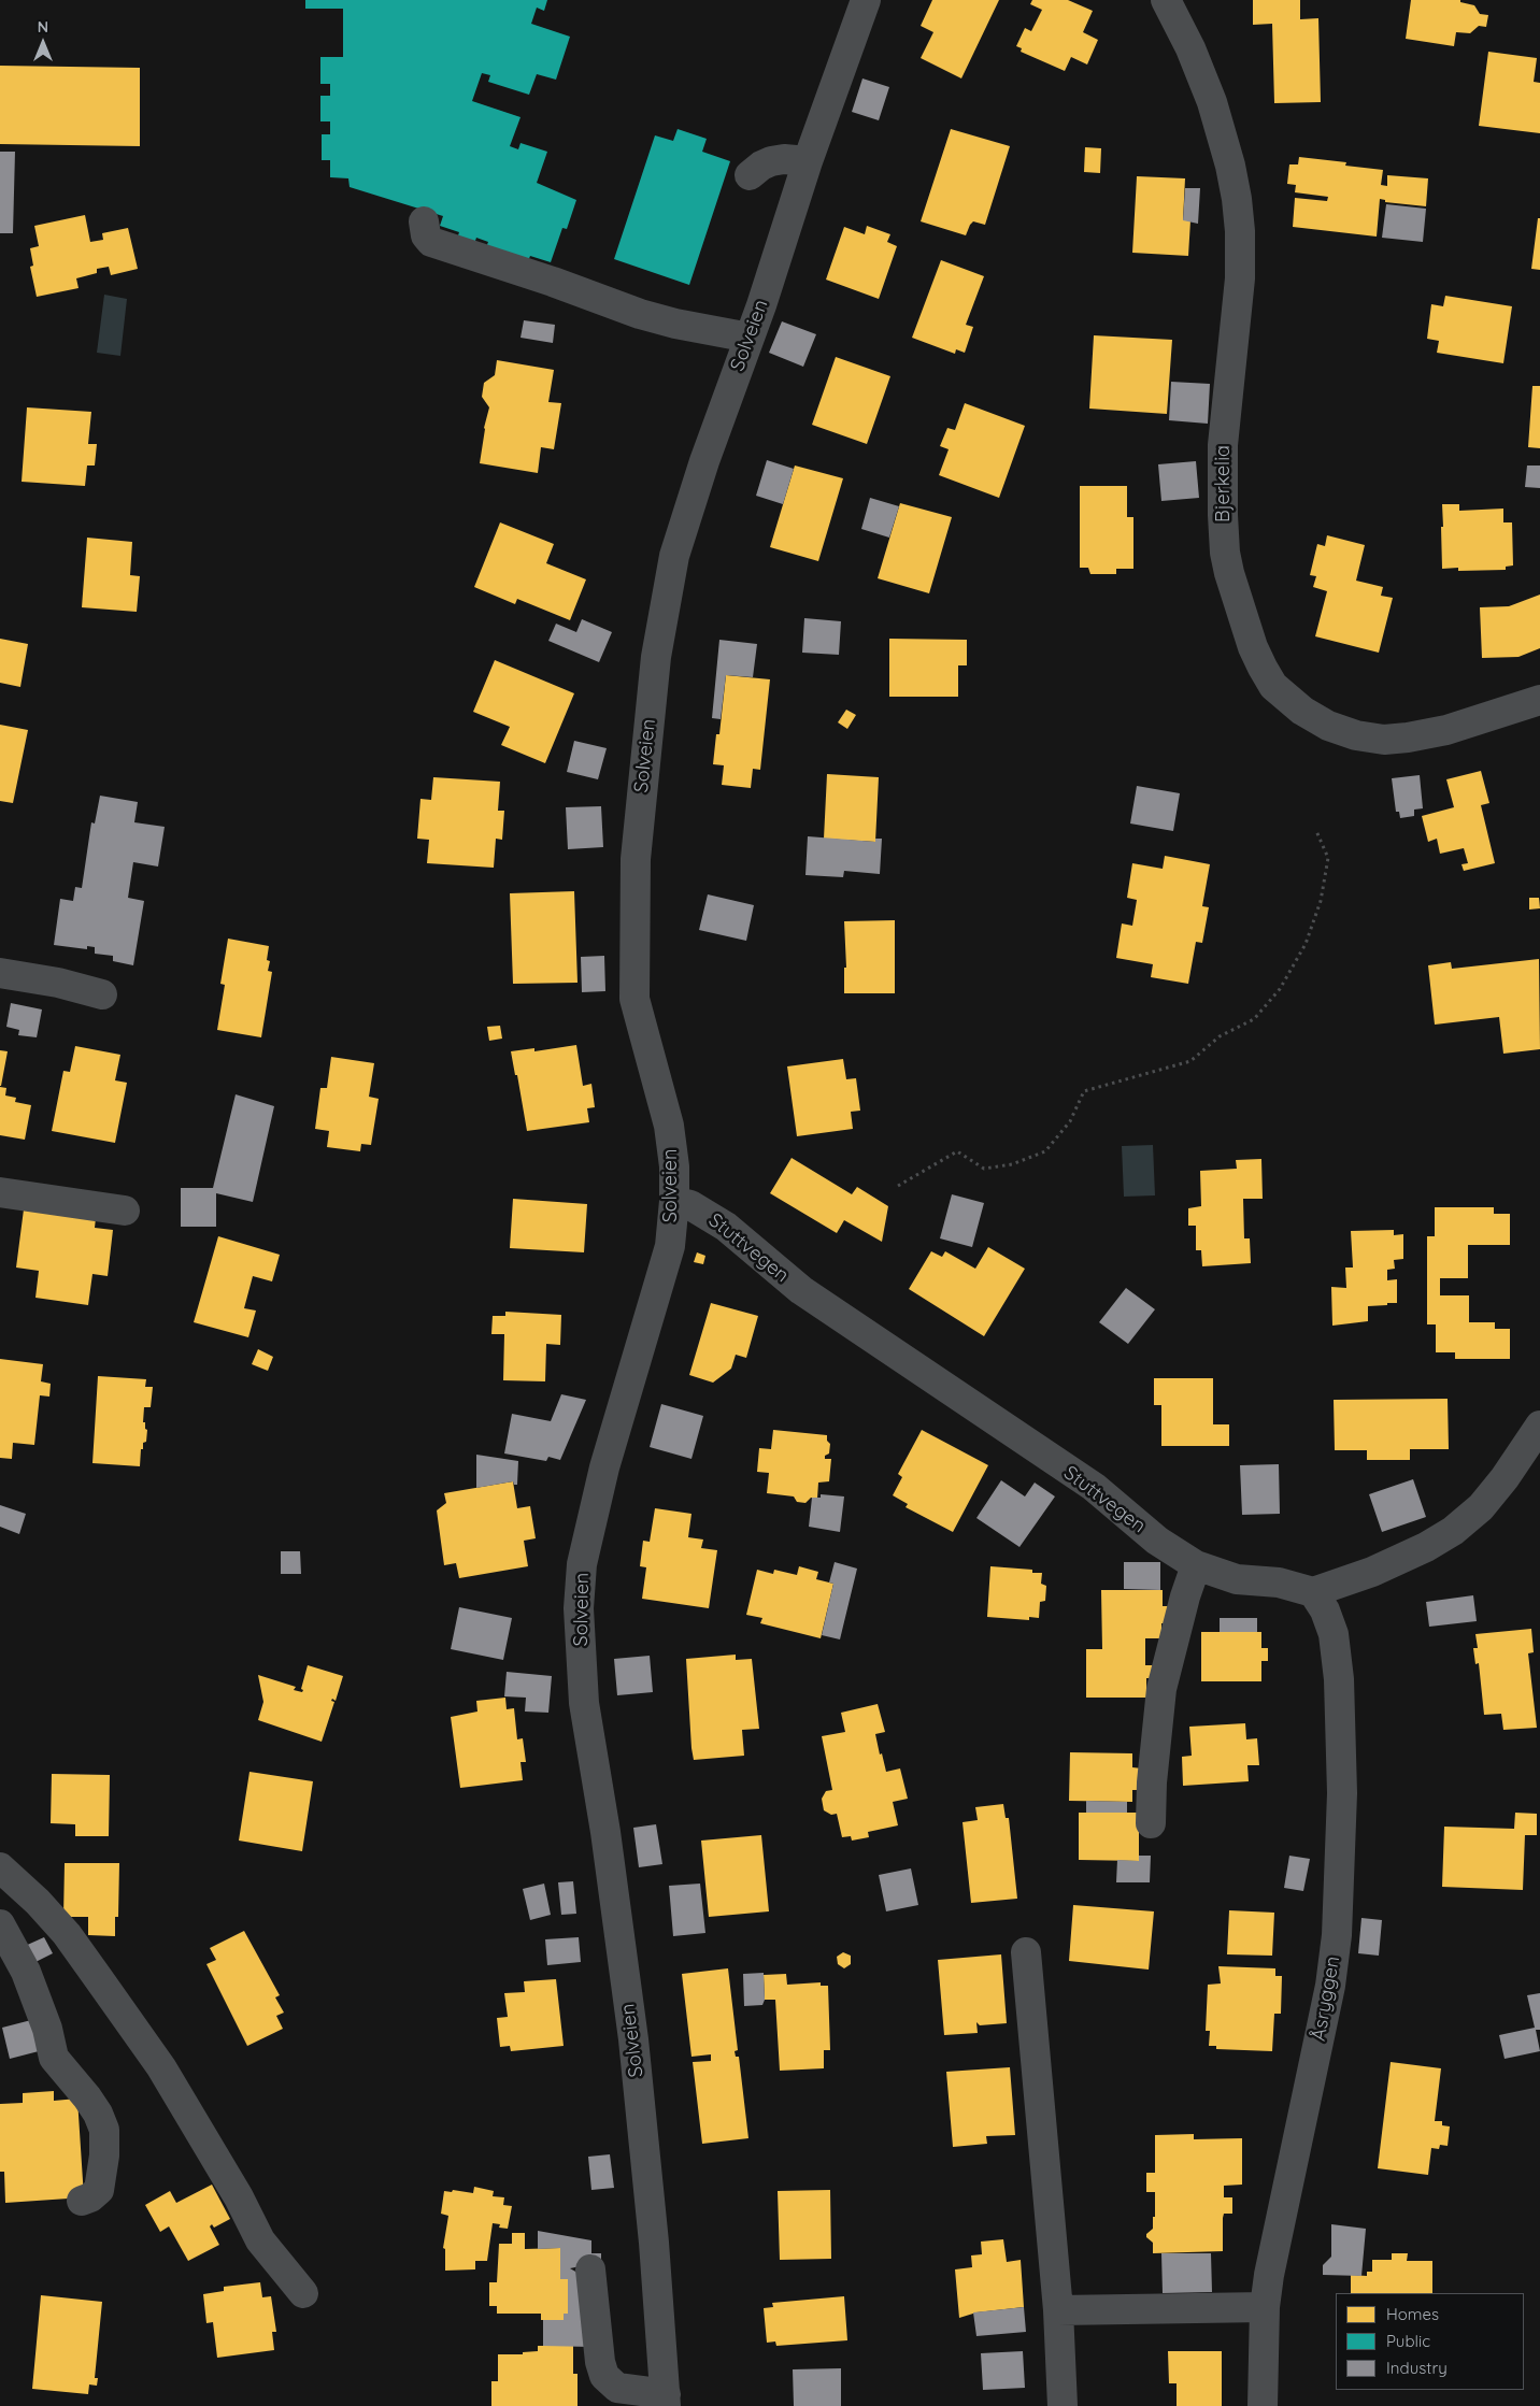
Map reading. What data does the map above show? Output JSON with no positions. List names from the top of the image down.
{
  "streets": {
    "street": [
      "Solveien",
      "Bjerkelia",
      "Stuttvegen",
      "Åsryggen"
    ]
  },
  "crossings": [
    ["Solveien", "Stuttvegen"],
    ["Stuttvegen", "Åsryggen"]
  ],
  "legend": ["Homes", "Public", "Industry"],
  "north": "top"
}
